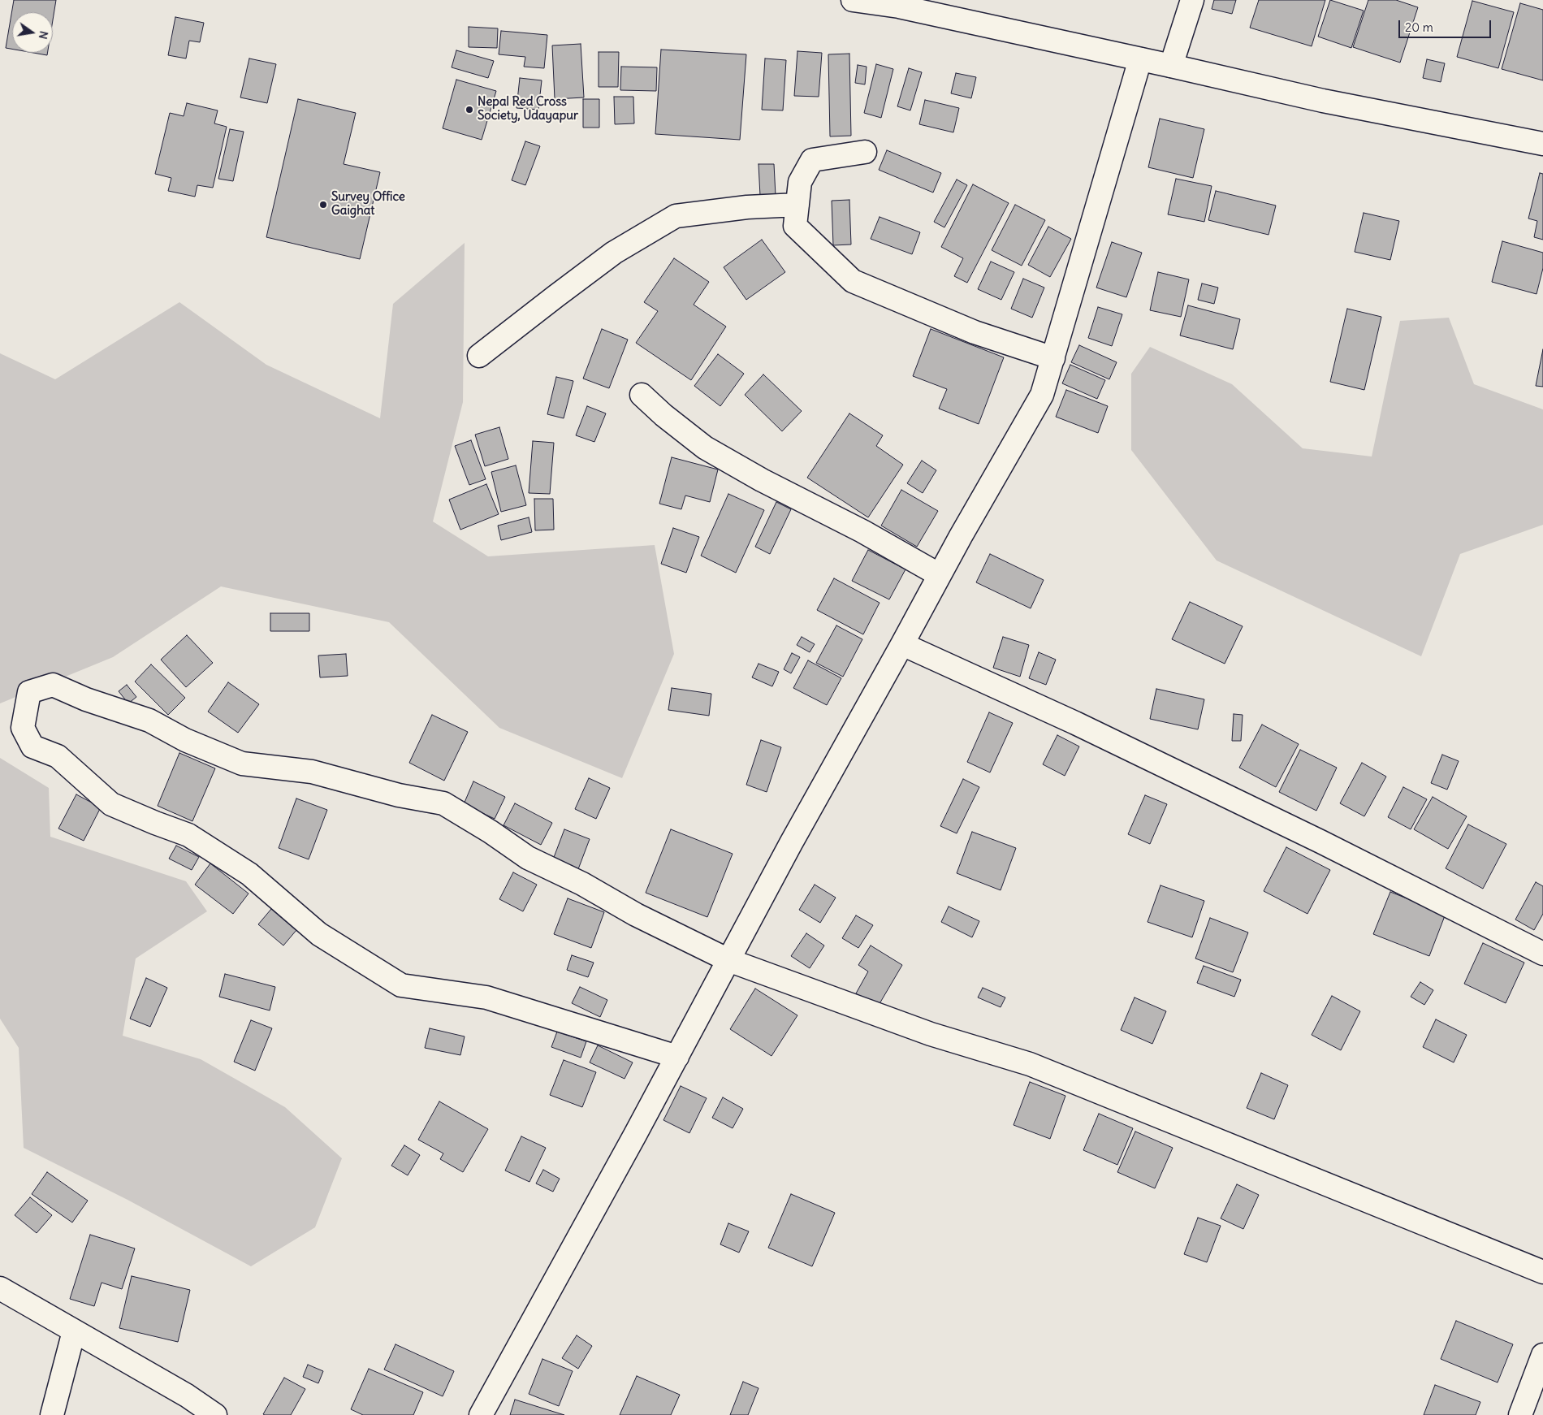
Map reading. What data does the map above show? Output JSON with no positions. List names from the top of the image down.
{
  "places": ["Nepal Red Cross Society, Udayapur", "Survey Office Gaighat"],
  "scale_bar": "20 m",
  "north": "right"
}
